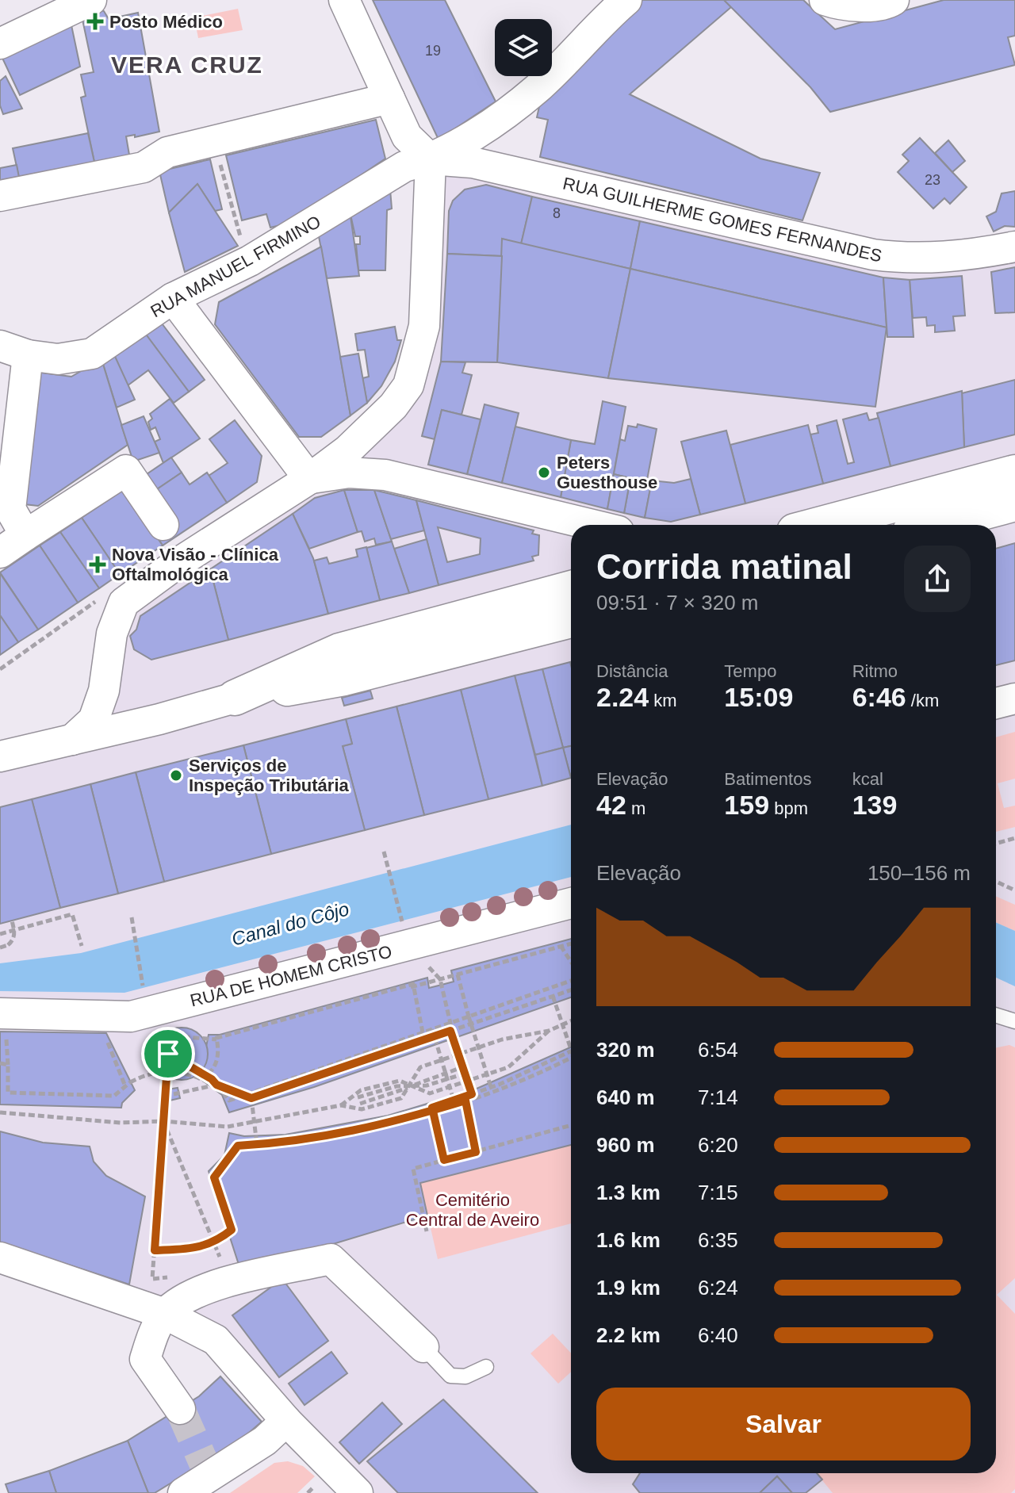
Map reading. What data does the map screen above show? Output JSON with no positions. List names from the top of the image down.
{
  "streets": {
    "street": ["RUA GUILHERME GOMES FERNANDES", "RUA MANUEL FIRMINO", "RUA DE HOMEM CRISTO"]
  },
  "crossings": [
    ["RUA GUILHERME GOMES FERNANDES", "RUA MANUEL FIRMINO"]
  ],
  "districts": ["VERA CRUZ"],
  "water": ["Canal do Côjo"],
  "parks": ["Cemitério Central de Aveiro"],
  "places": {
    "health": ["Posto Médico", "Nova Visão - Clínica Oftalmológica"],
    "other": ["Peters Guesthouse", "Serviços de Inspeção Tributária"]
  },
  "house_numbers": ["19", "23", "8"],
  "page": {
    "heading": ["Corrida matinal", "09:51 · 7 × 320 m"],
    "stats": [
      ["Distância", "2.24 km"],
      ["Tempo", "15:09"],
      ["Ritmo", "6:46 /km"],
      ["Elevação", "42 m"],
      ["Batimentos", "159 bpm"],
      ["kcal", "139"]
    ],
    "chart": ["Elevação", "150–156 m"],
    "list": [
      {
        "name": "320 m",
        "note": "6:54"
      },
      {
        "name": "640 m",
        "note": "7:14"
      },
      {
        "name": "960 m",
        "note": "6:20"
      },
      {
        "name": "1.3 km",
        "note": "7:15"
      },
      {
        "name": "1.6 km",
        "note": "6:35"
      },
      {
        "name": "1.9 km",
        "note": "6:24"
      },
      {
        "name": "2.2 km",
        "note": "6:40"
      }
    ],
    "buttons": "Salvar"
  }
}
